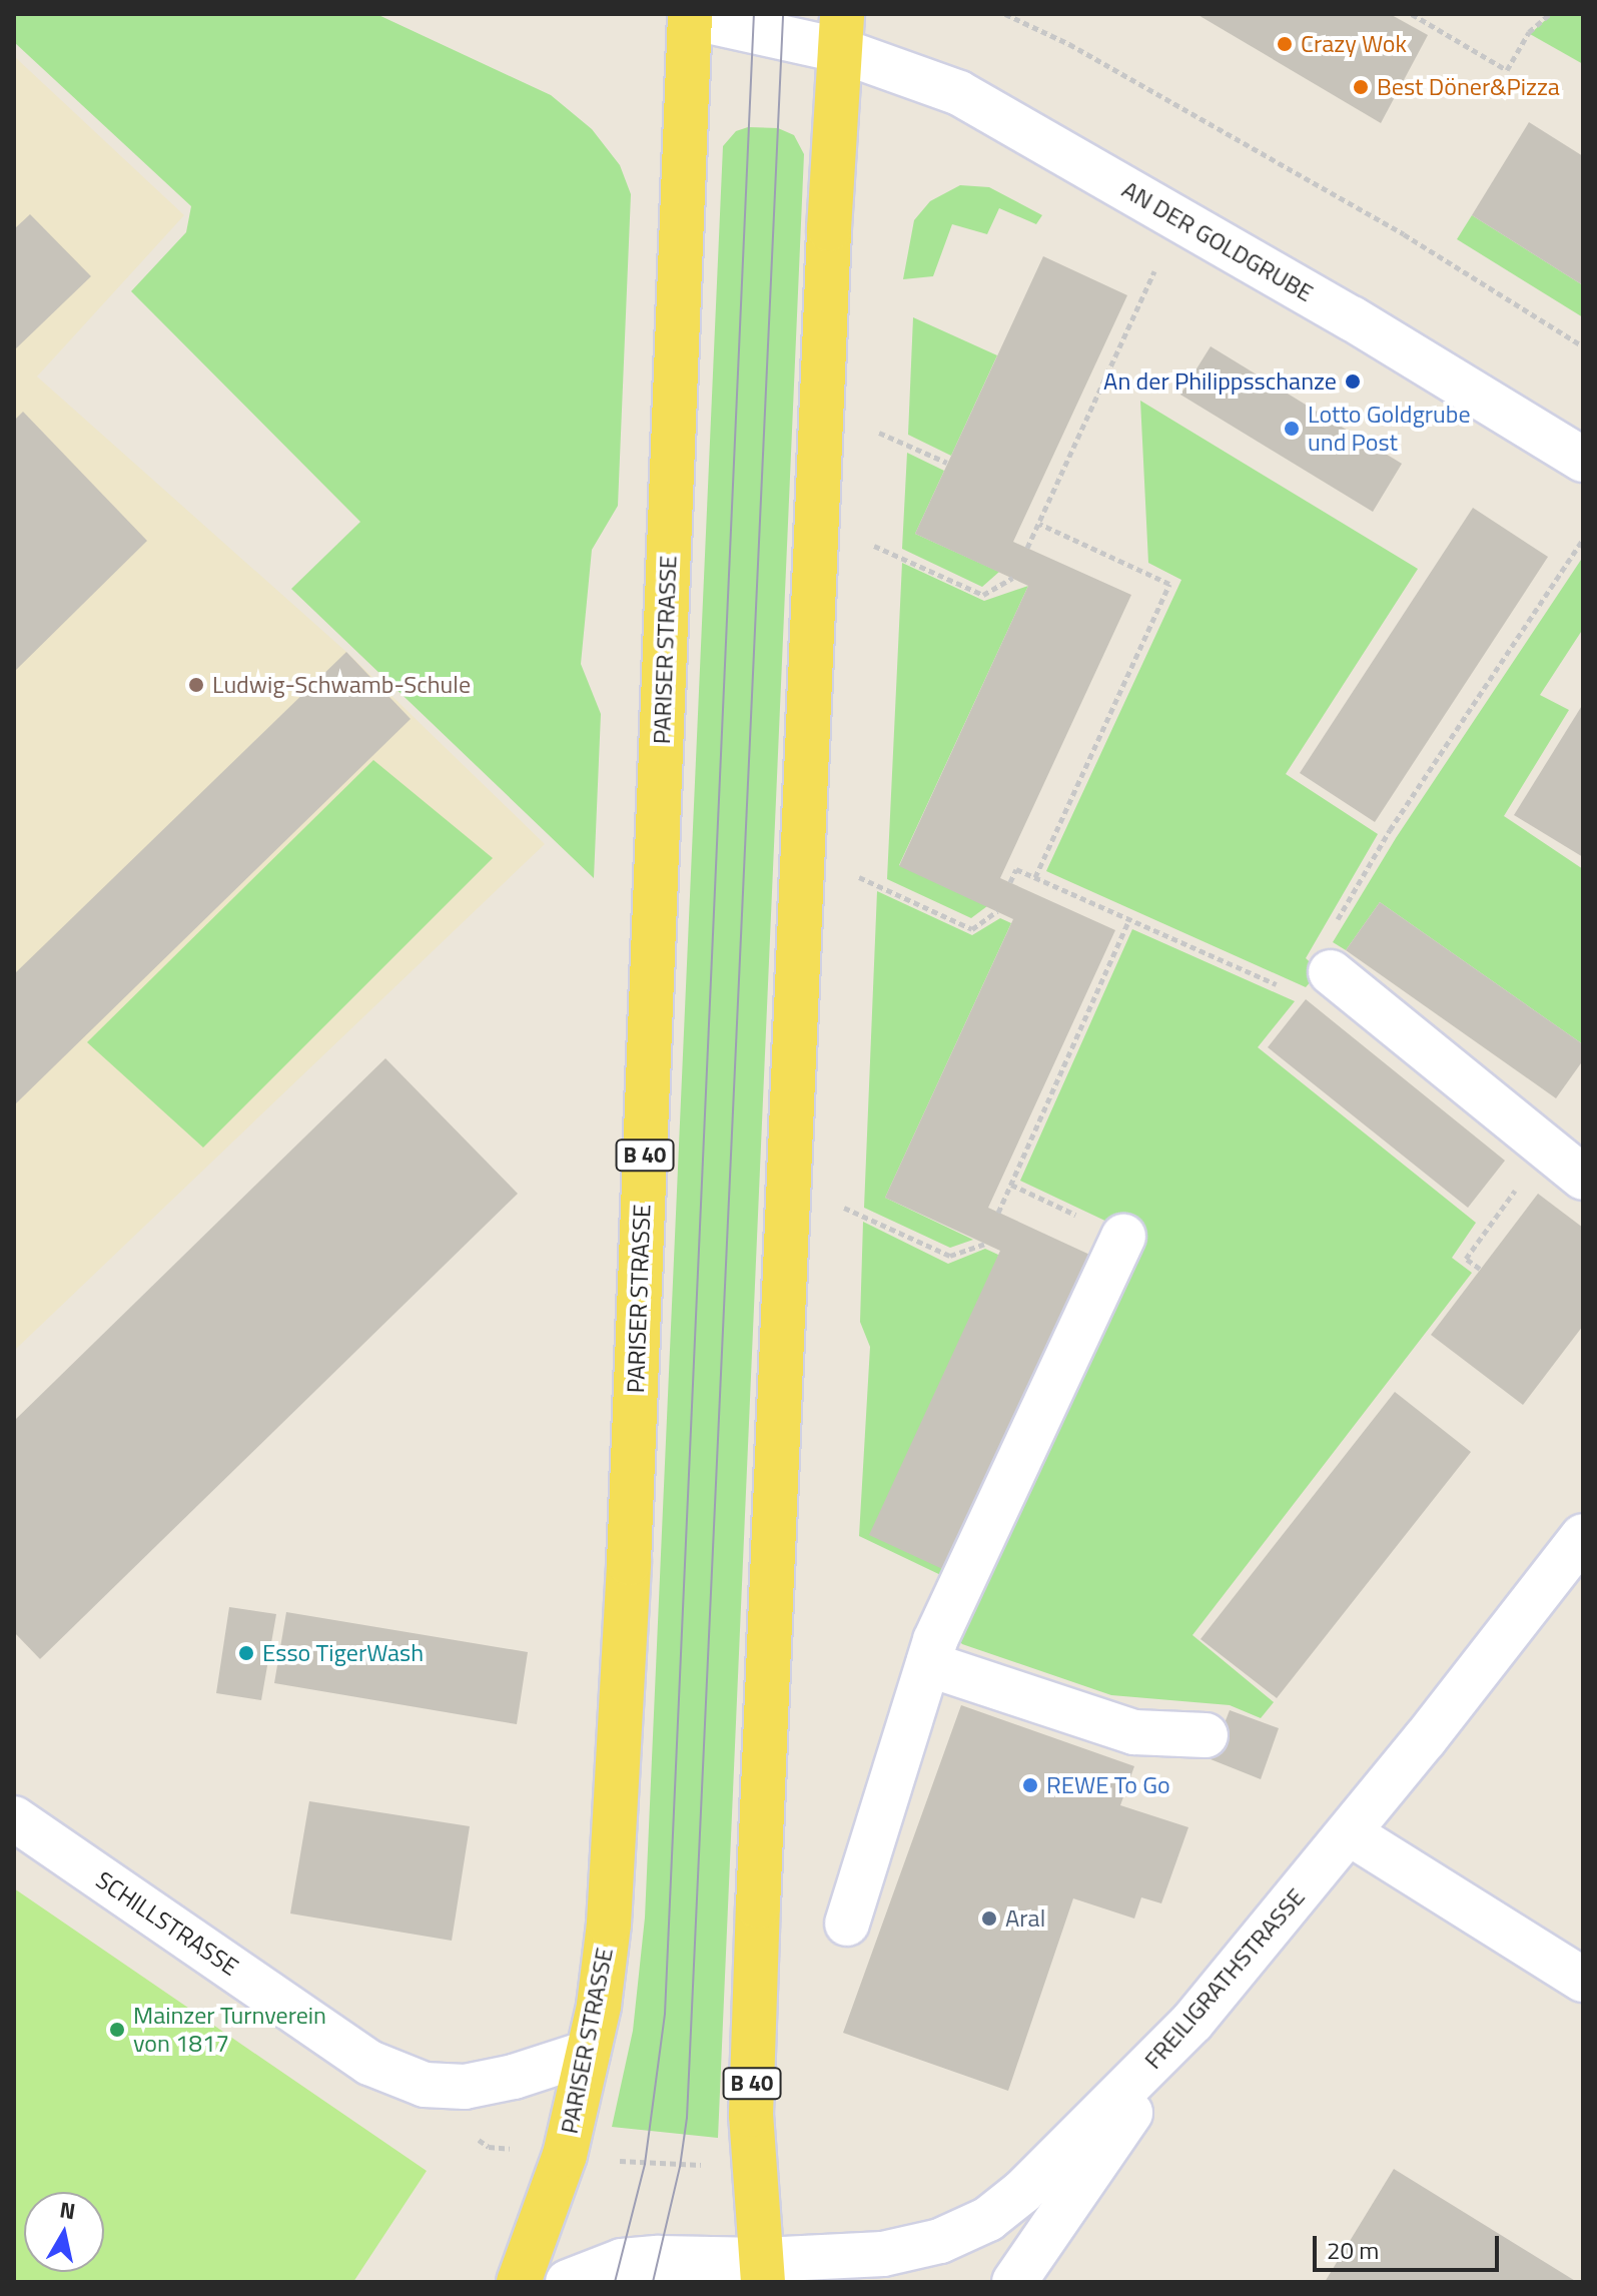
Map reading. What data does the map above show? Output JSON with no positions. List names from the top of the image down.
{
  "streets": {
    "main road": ["PARISER STRASSE", "B 40"],
    "street": ["AN DER GOLDGRUBE", "SCHILLSTRASSE", "FREILIGRATHSTRASSE"]
  },
  "crossings": [
    ["AN DER GOLDGRUBE", "B 40"],
    ["PARISER STRASSE", "SCHILLSTRASSE"],
    ["B 40", "FREILIGRATHSTRASSE"]
  ],
  "places": [
    "Crazy Wok",
    "Best Döner&Pizza",
    "An der Philippsschanze",
    "Lotto Goldgrube und Post",
    "Ludwig-Schwamb-Schule",
    "Esso TigerWash",
    "REWE To Go",
    "Aral",
    "Mainzer Turnverein von 1817"
  ],
  "scale_bar": "20 m",
  "north": "top"
}
